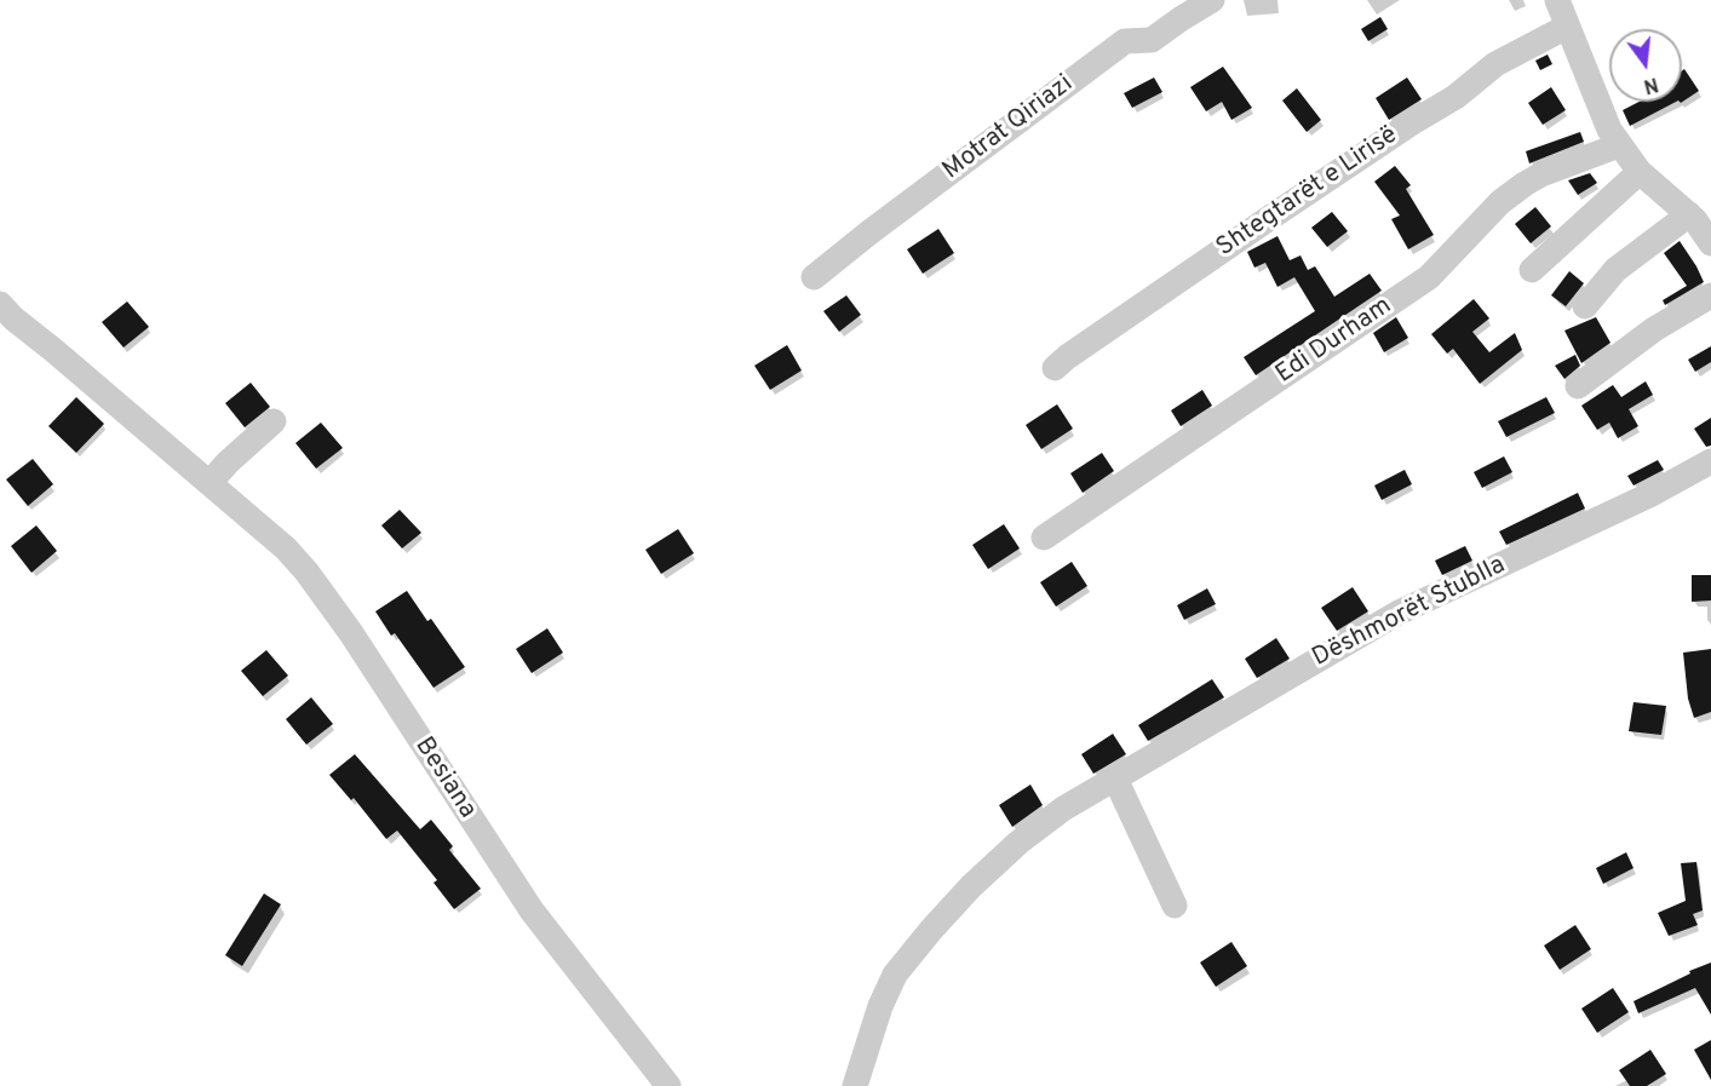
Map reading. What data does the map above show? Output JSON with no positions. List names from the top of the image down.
{
  "streets": {
    "street": [
      "Motrat Qiriazi",
      "Shtegtarët e Lirisë",
      "Edi Durham",
      "Dëshmorët Stublla",
      "Besiana"
    ]
  },
  "north": "bottom"
}
